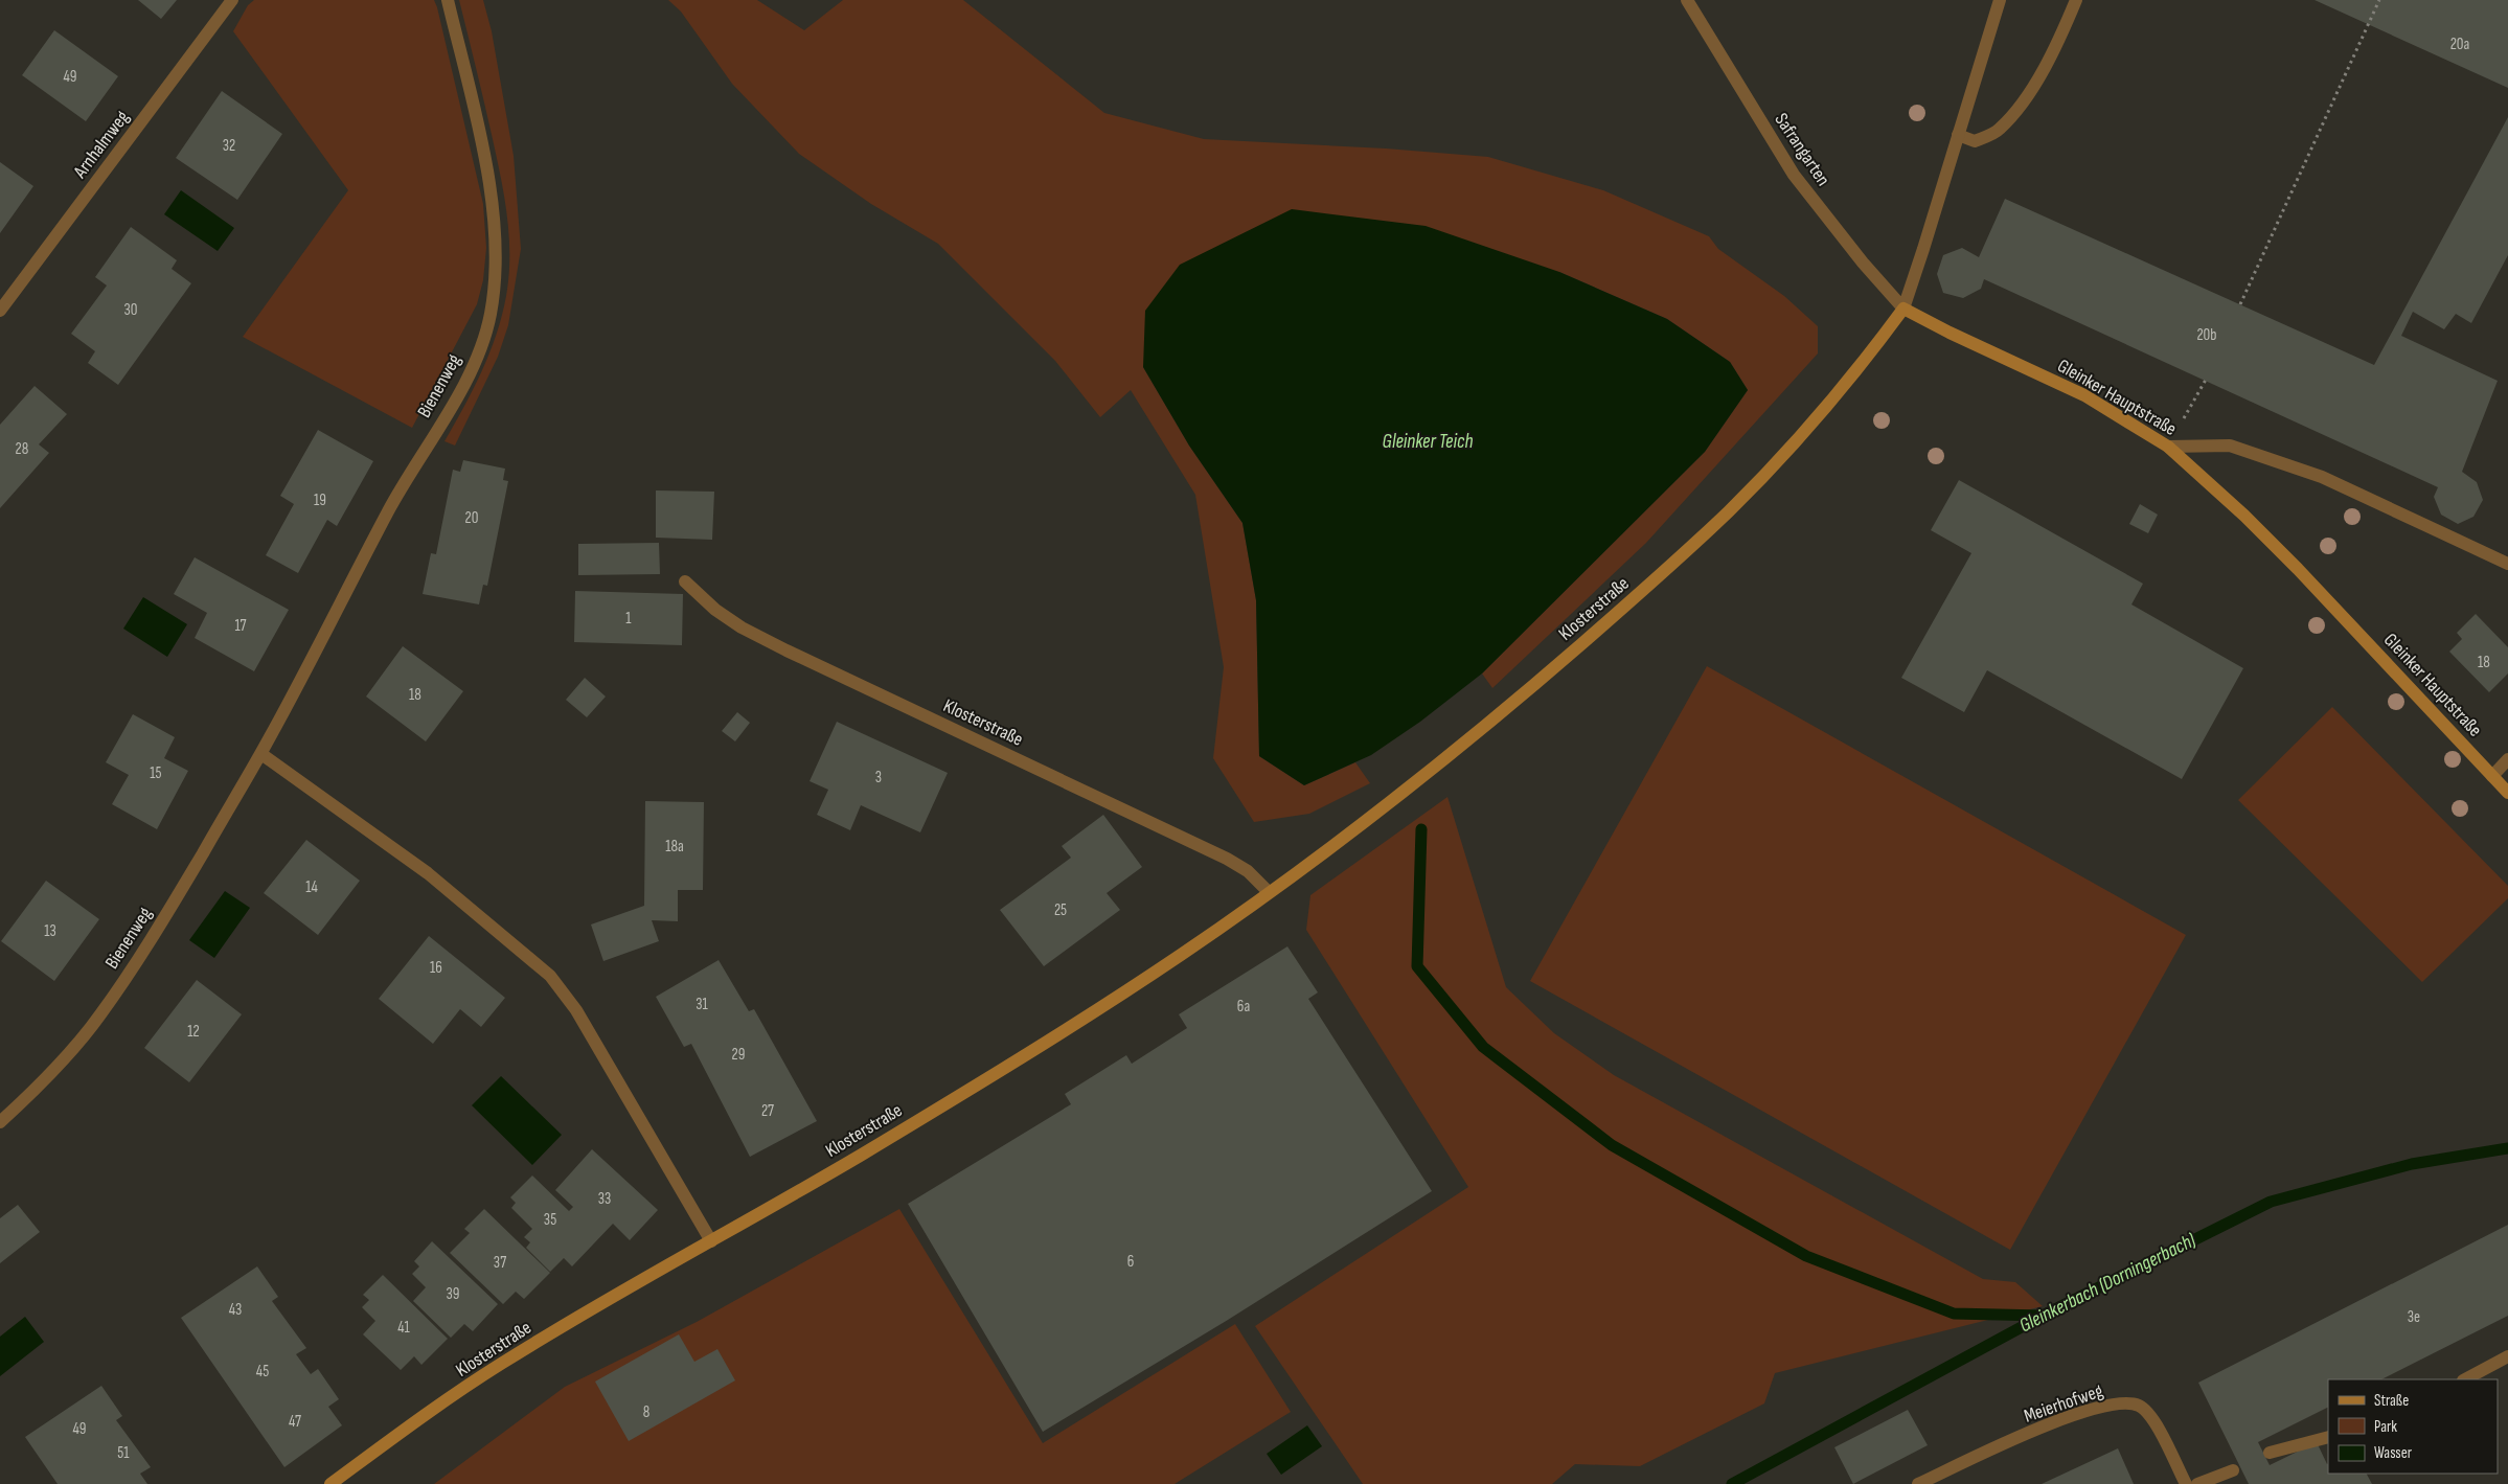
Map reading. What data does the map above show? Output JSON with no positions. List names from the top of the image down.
{
  "streets": {
    "street": [
      "Arnhalmweg",
      "Safrangarten",
      "Bienenweg",
      "Gleinker Hauptstraße",
      "Klosterstraße",
      "Meierhofweg"
    ]
  },
  "crossings": [
    ["Safrangarten", "Gleinker Hauptstraße"],
    ["Safrangarten", "Klosterstraße"],
    ["Gleinker Hauptstraße", "Klosterstraße"]
  ],
  "water": ["Gleinker Teich", "Gleinkerbach (Dorningerbach)"],
  "house_numbers": [
    "20a",
    "49",
    "32",
    "30",
    "20b",
    "28",
    "19",
    "20",
    "1",
    "17",
    "18",
    "18",
    "15",
    "3",
    "18a",
    "14",
    "25",
    "13",
    "16",
    "31",
    "6a",
    "12",
    "29",
    "27",
    "33",
    "35",
    "6",
    "37",
    "39",
    "43",
    "3e",
    "41",
    "45",
    "8",
    "47",
    "49",
    "51"
  ],
  "legend": ["Straße", "Park", "Wasser"]
}
